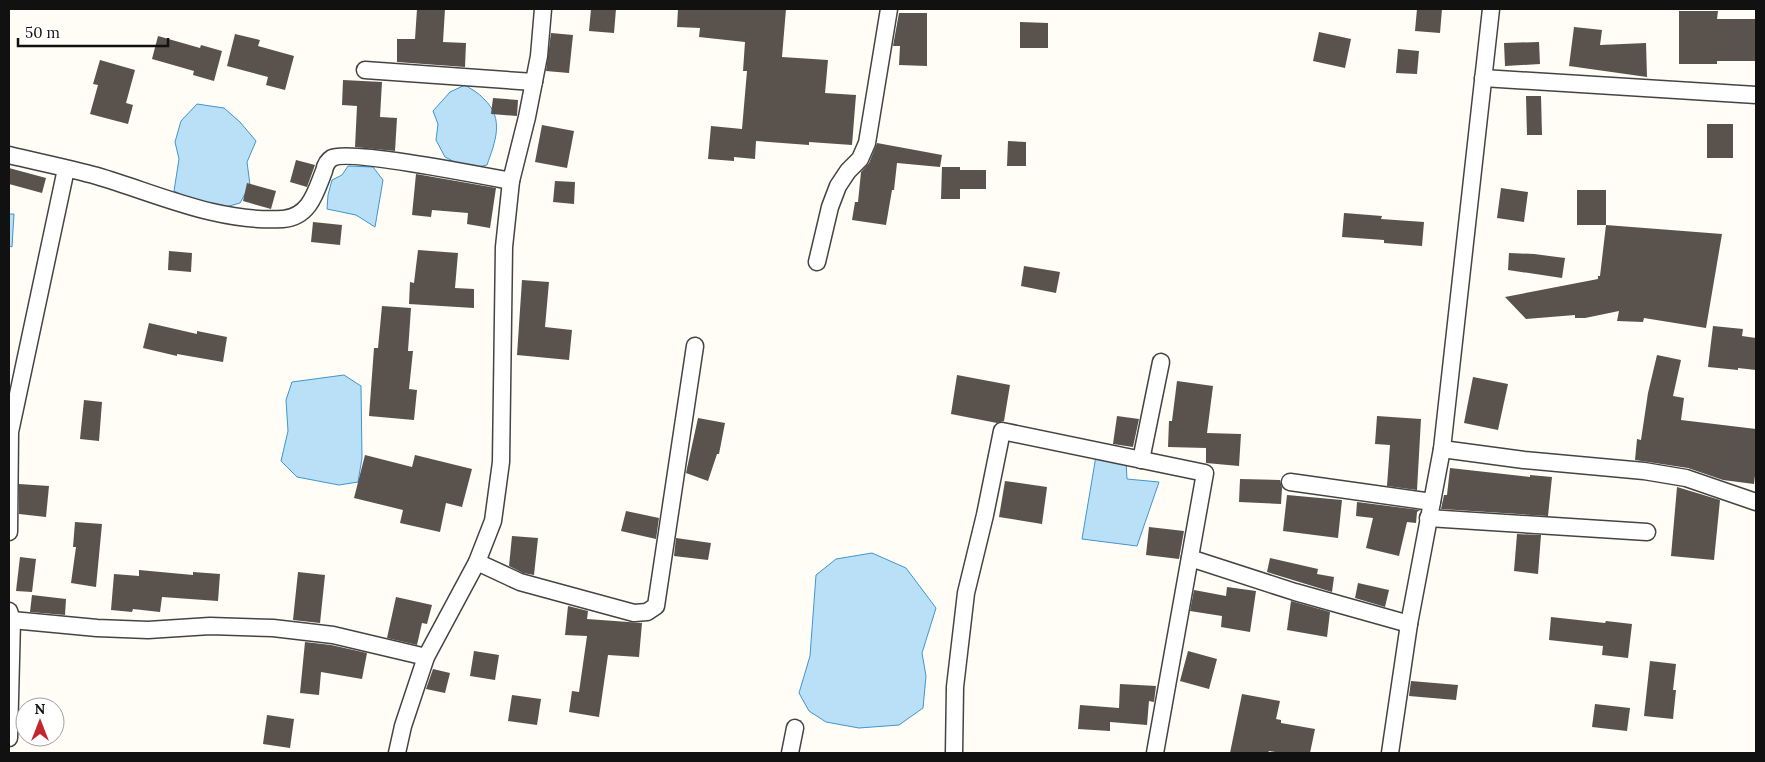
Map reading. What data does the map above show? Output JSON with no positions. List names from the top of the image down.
{
  "scale_bar": "50 m",
  "north": "top"
}
